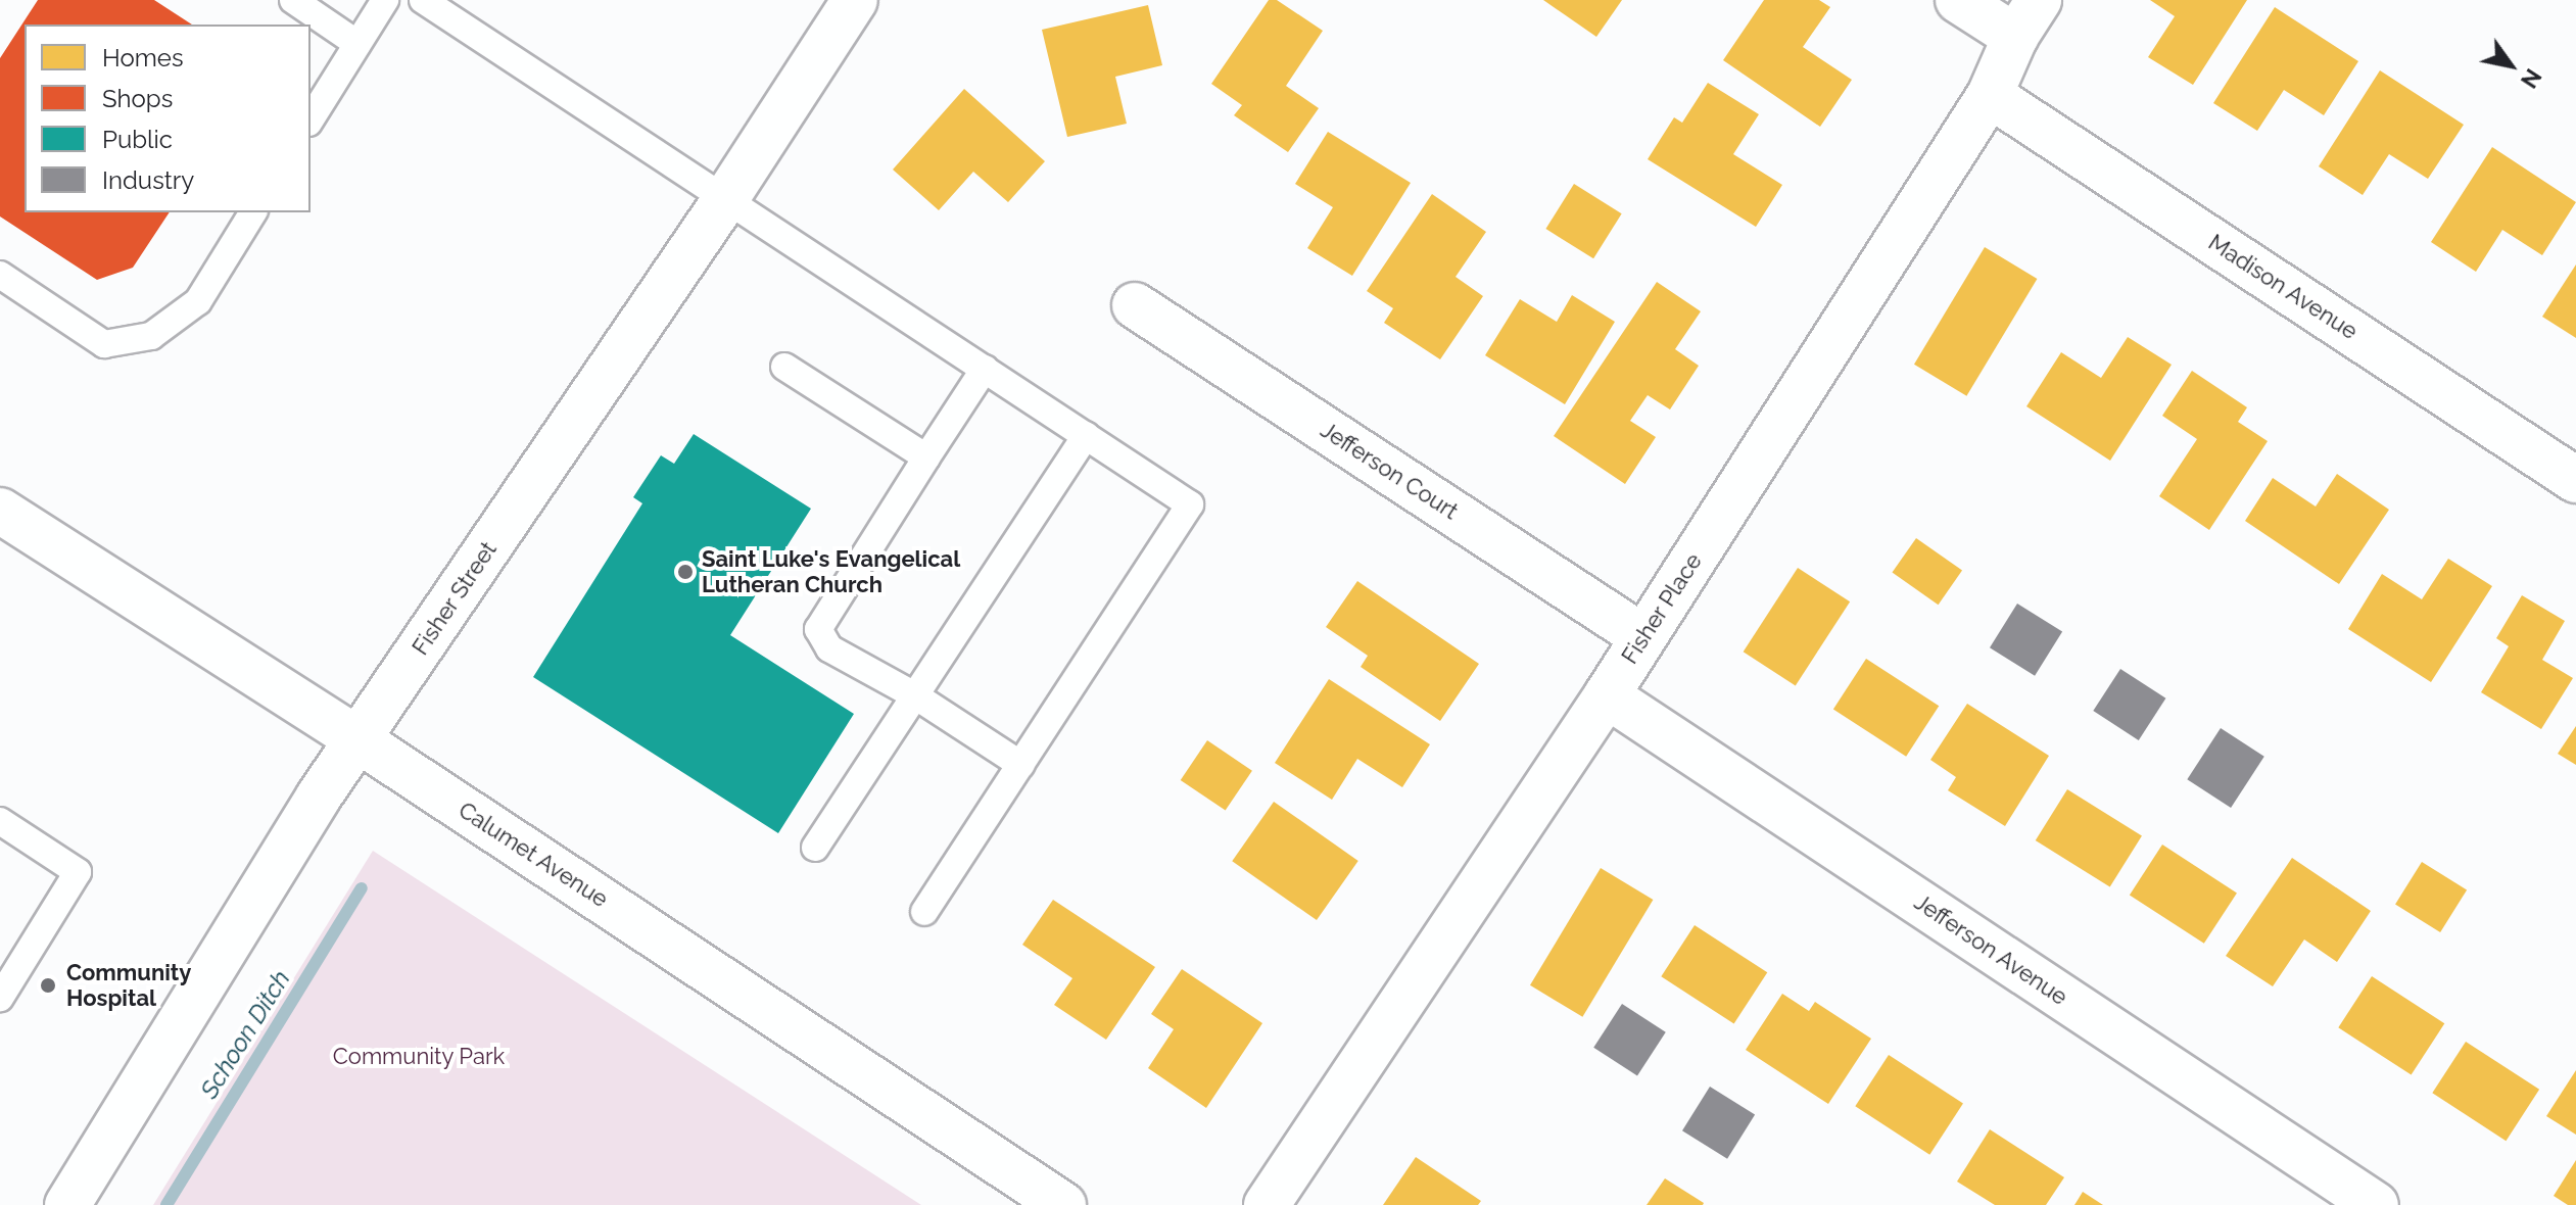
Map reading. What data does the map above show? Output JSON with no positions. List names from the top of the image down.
{
  "streets": {
    "street": [
      "Madison Avenue",
      "Jefferson Court",
      "Fisher Street",
      "Fisher Place",
      "Calumet Avenue",
      "Jefferson Avenue"
    ]
  },
  "crossings": [
    ["Madison Avenue", "Fisher Place"],
    ["Jefferson Court", "Fisher Place"],
    ["Fisher Street", "Calumet Avenue"],
    ["Fisher Place", "Jefferson Avenue"]
  ],
  "water": ["Schoon Ditch"],
  "parks": ["Community Park"],
  "places": ["Saint Luke's Evangelical Lutheran Church", "Community Hospital"],
  "legend": [
    "Homes",
    "Shops",
    "Public",
    "Industry"
  ],
  "north": "bottom right"
}
